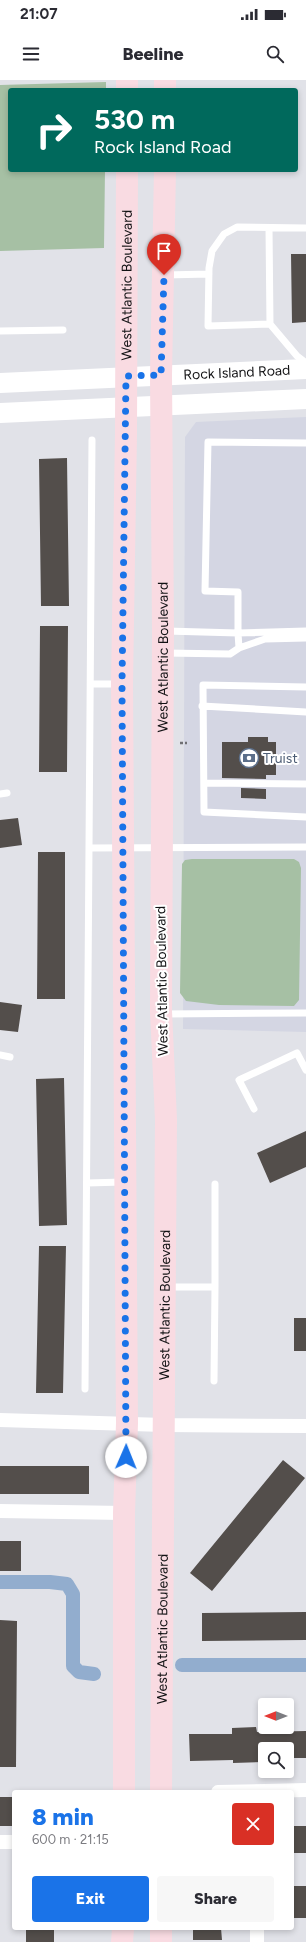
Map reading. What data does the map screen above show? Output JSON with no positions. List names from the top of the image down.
{
  "streets": {
    "main road": ["West Atlantic Boulevard", "Rock Island Road"]
  },
  "crossings": [
    ["West Atlantic Boulevard", "Rock Island Road"]
  ],
  "places": {
    "bank": ["Truist"]
  },
  "north": "left",
  "page": {
    "status": "21:07",
    "header": "Beeline",
    "turn": ["530 m", "Rock Island Road"],
    "heading": ["8 min", "600 m · 21:15"],
    "buttons": ["Exit", "Share"]
  }
}
